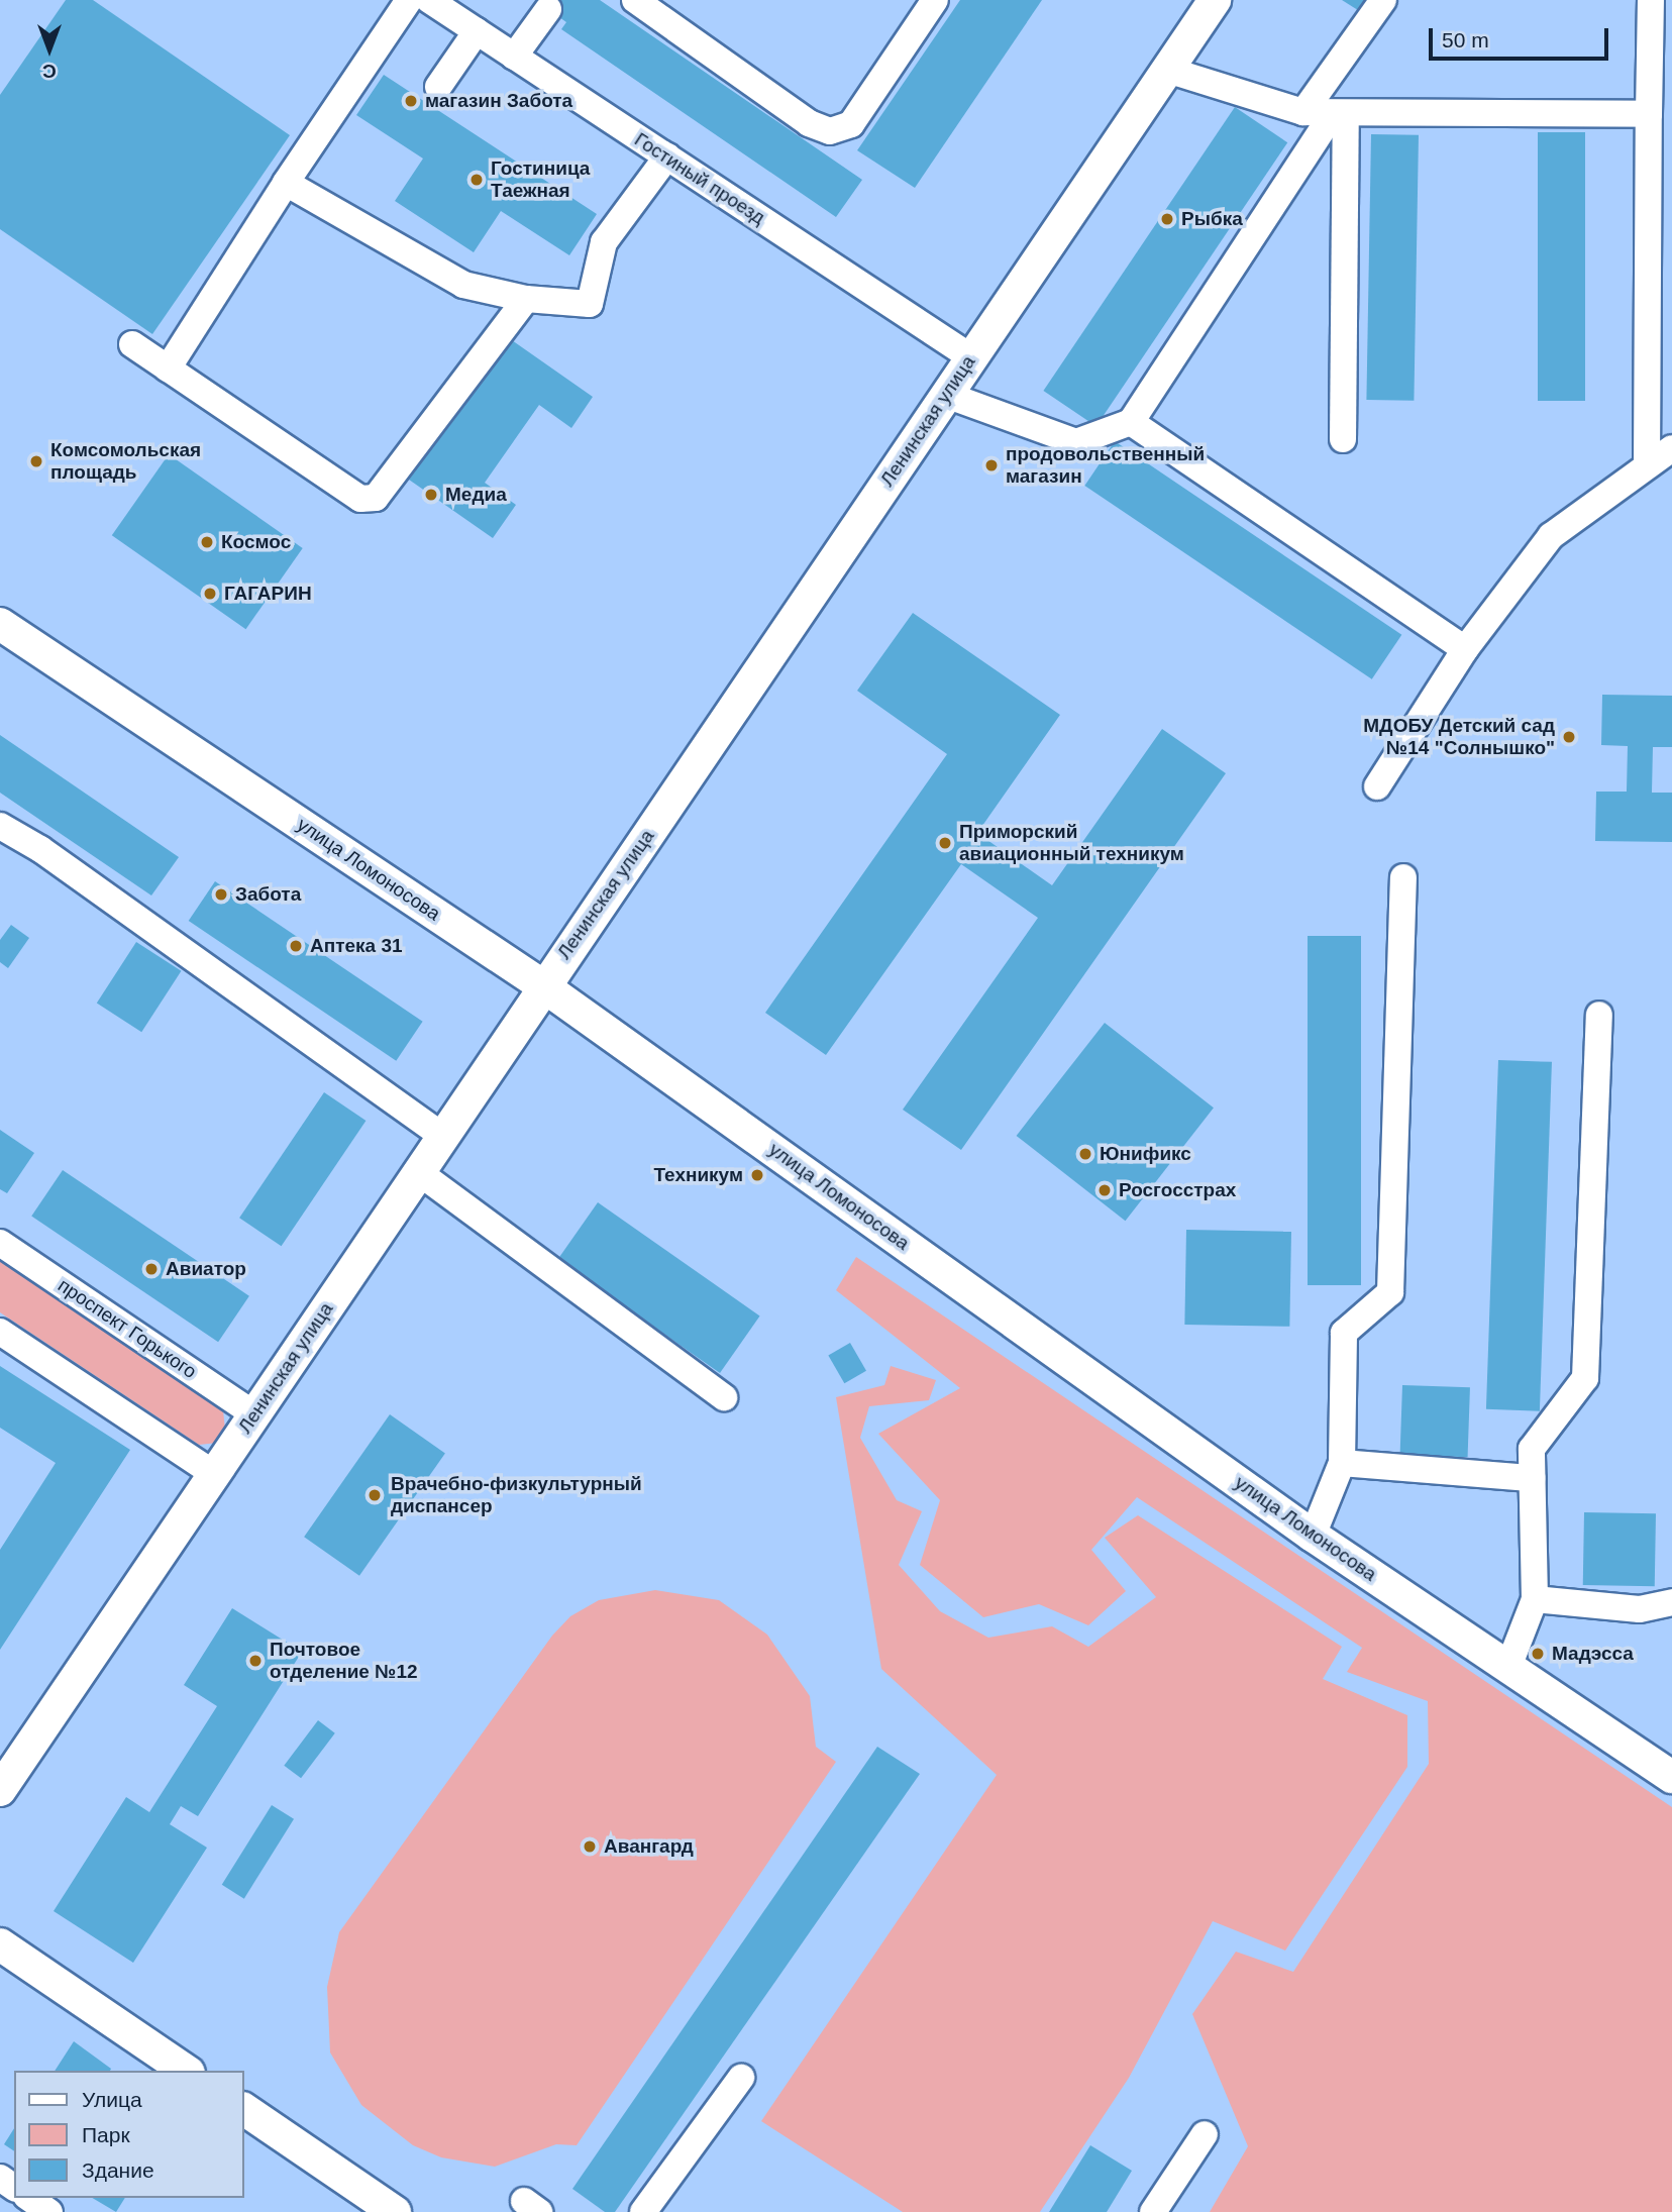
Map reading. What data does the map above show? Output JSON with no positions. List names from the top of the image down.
{
  "streets": {
    "main road": ["Ленинская улица", "улица Ломоносова"],
    "street": ["Гостиный проезд", "проспект Горького"]
  },
  "crossings": [
    ["Гостиный проезд", "Ленинская улица"],
    ["Ленинская улица", "улица Ломоносова"],
    ["Ленинская улица", "проспект Горького"]
  ],
  "places": [
    "магазин Забота",
    "Гостиница Таежная",
    "Рыбка",
    "Комсомольская площадь",
    "продовольственный магазин",
    "Медиа",
    "Космос",
    "ГАГАРИН",
    "МДОБУ Детский сад №14 \"Солнышко\"",
    "Приморский авиационный техникум",
    "Забота",
    "Аптека 31",
    "Юнификс",
    "Техникум",
    "Росгосстрах",
    "Авиатор",
    "Врачебно-физкультурный диспансер",
    "Мадэсса",
    "Почтовое отделение №12",
    "Авангард"
  ],
  "legend": ["Улица", "Парк", "Здание"],
  "scale_bar": "50 m",
  "north": "bottom"
}
